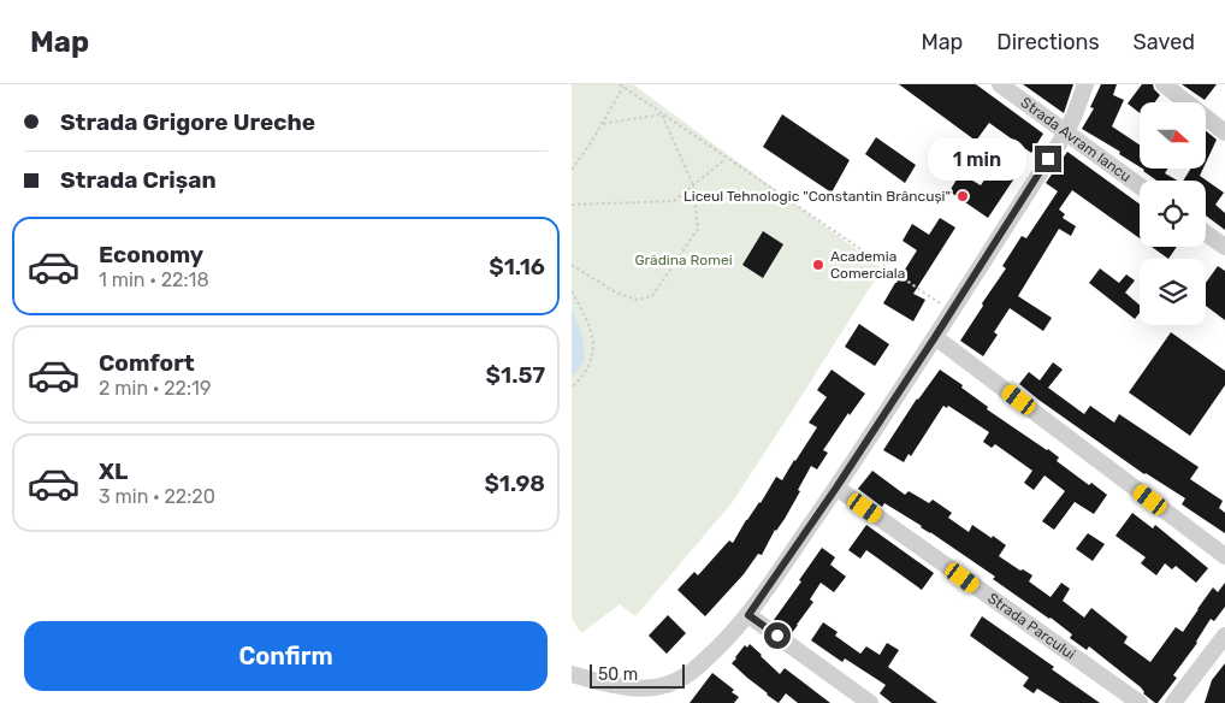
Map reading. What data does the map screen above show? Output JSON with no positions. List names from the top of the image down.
{
  "streets": {
    "street": ["Strada Avram Iancu", "Strada Parcului"]
  },
  "parks": ["Grădina Romei"],
  "places": ["Liceul Tehnologic \"Constantin Brâncuși\"", "Academia Comerciala"],
  "scale_bar": "50 m",
  "north": "right",
  "page": {
    "header": "Map",
    "nav": ["Map", "Directions", "Saved"],
    "banner": ["Strada Grigore Ureche", "Strada Crișan"],
    "bubble": "1 min",
    "list": [
      {
        "name": "Economy",
        "note": "1 min · 22:18",
        "value": "$1.16"
      },
      {
        "name": "Comfort",
        "note": "2 min · 22:19",
        "value": "$1.57"
      },
      {
        "name": "XL",
        "note": "3 min · 22:20",
        "value": "$1.98"
      }
    ],
    "buttons": "Confirm",
    "scale": "50 m"
  }
}
